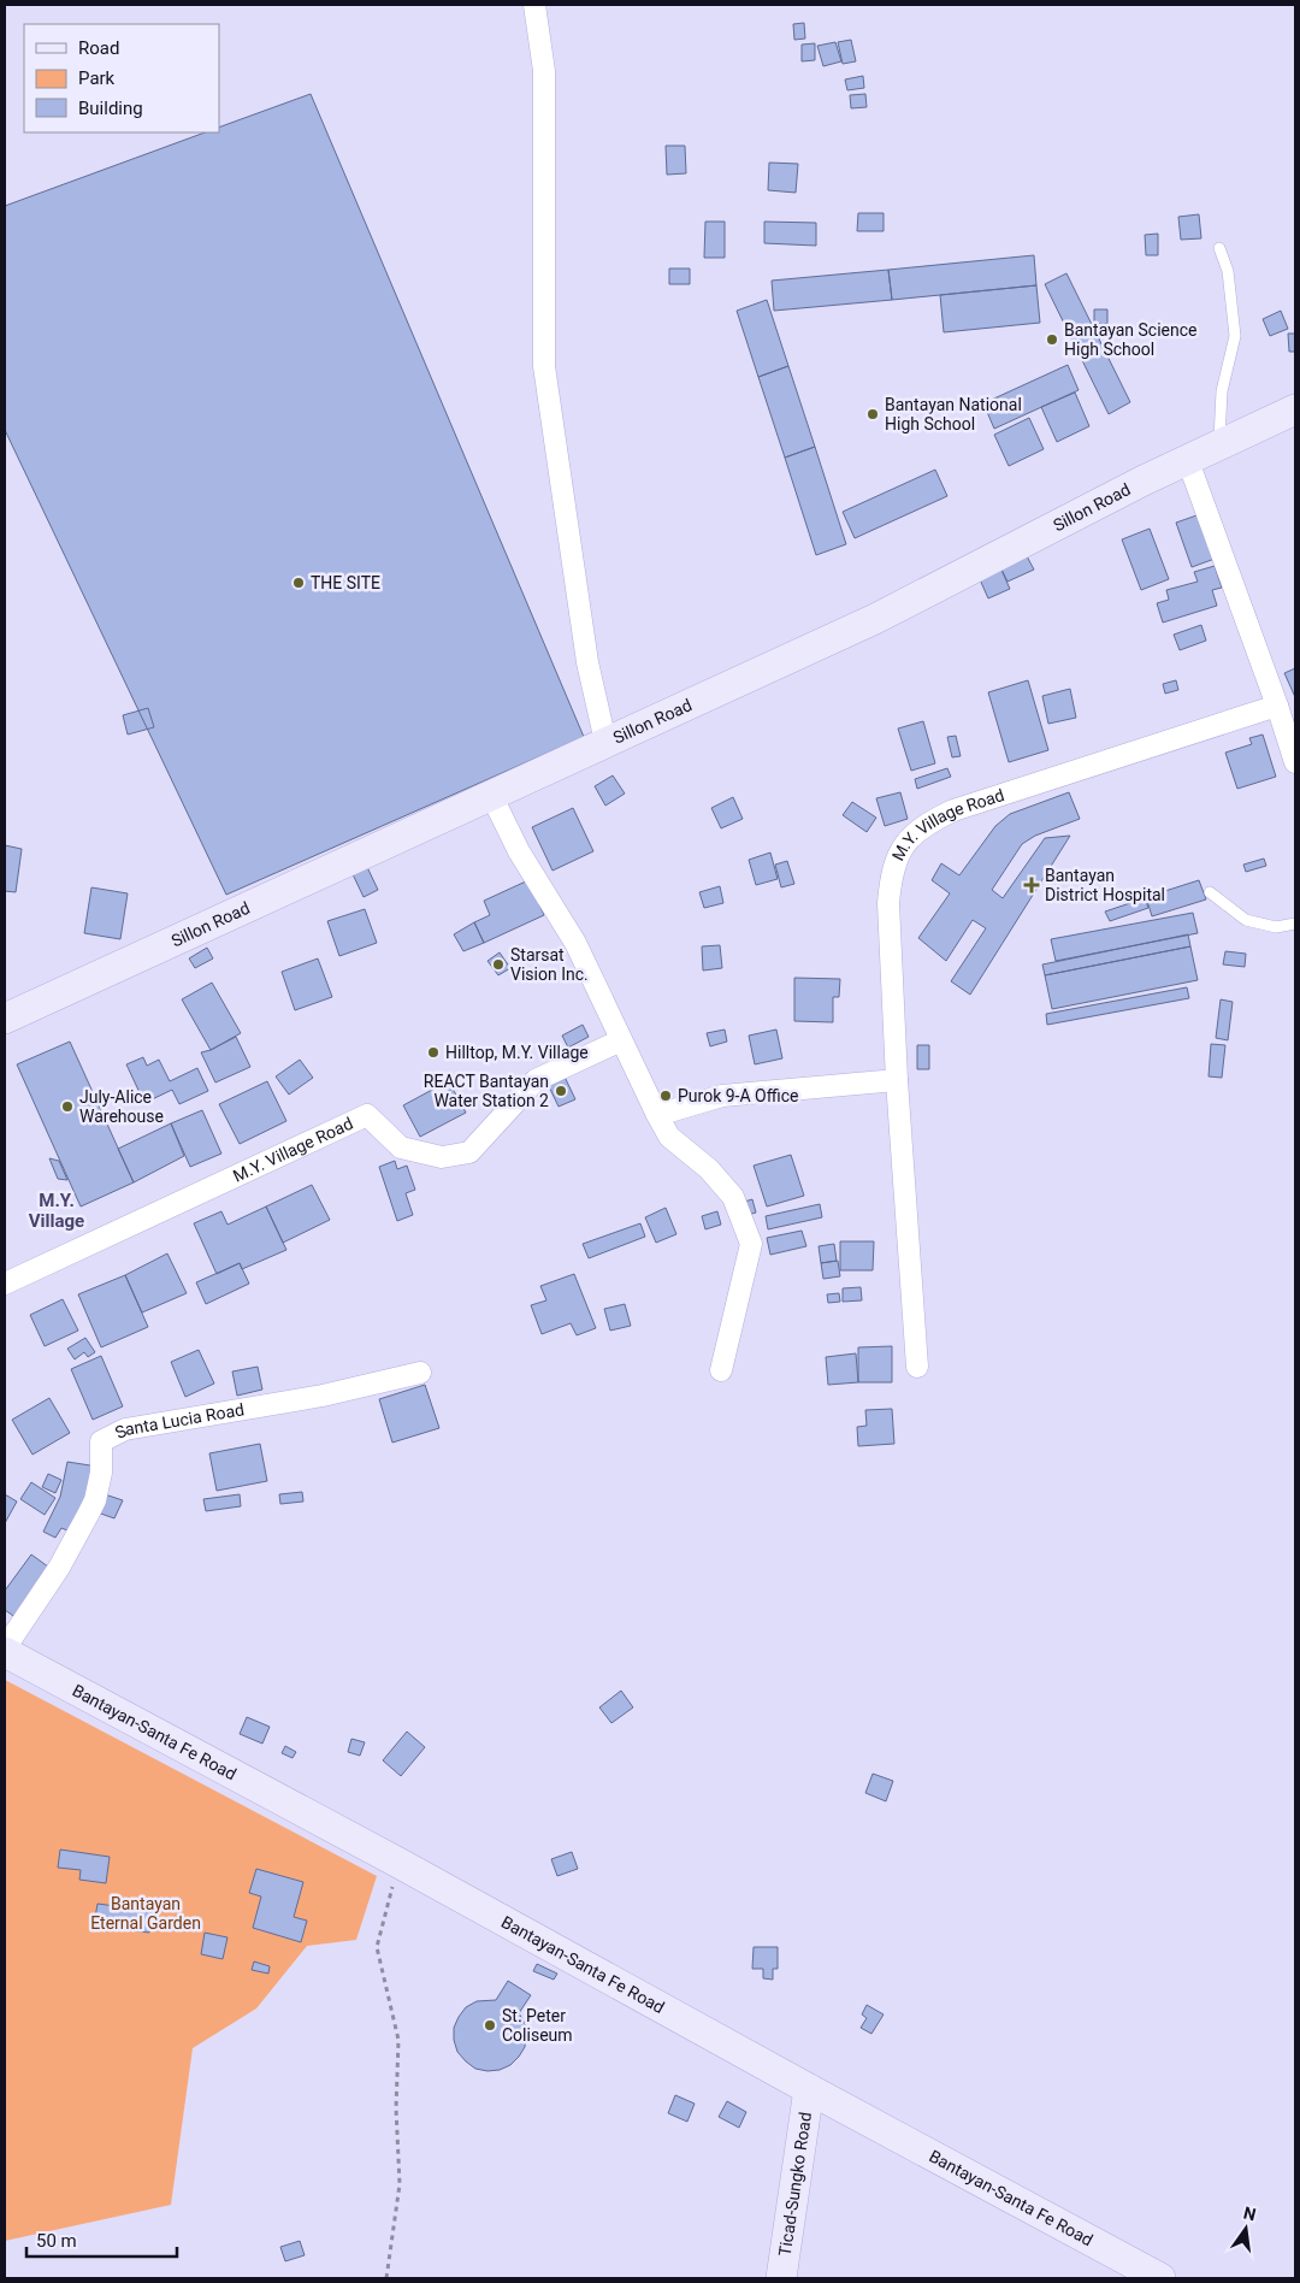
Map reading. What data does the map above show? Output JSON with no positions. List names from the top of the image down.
{
  "streets": {
    "main road": ["Sillon Road", "Bantayan-Santa Fe Road", "Ticad-Sungko Road"],
    "street": ["M.Y. Village Road", "Santa Lucia Road"]
  },
  "crossings": [
    ["Santa Lucia Road", "Bantayan-Santa Fe Road"],
    ["Bantayan-Santa Fe Road", "Ticad-Sungko Road"]
  ],
  "districts": ["M.Y. Village"],
  "parks": ["Bantayan Eternal Garden"],
  "places": {
    "other": [
      "Bantayan Science High School",
      "Bantayan National High School",
      "THE SITE",
      "Starsat Vision Inc.",
      "Hilltop, M.Y. Village",
      "REACT Bantayan Water Station 2",
      "Purok 9-A Office",
      "July-Alice Warehouse",
      "St. Peter Coliseum"
    ],
    "health": ["Bantayan District Hospital"]
  },
  "legend": ["Road", "Park", "Building"],
  "scale_bar": "50 m",
  "north": "top"
}
